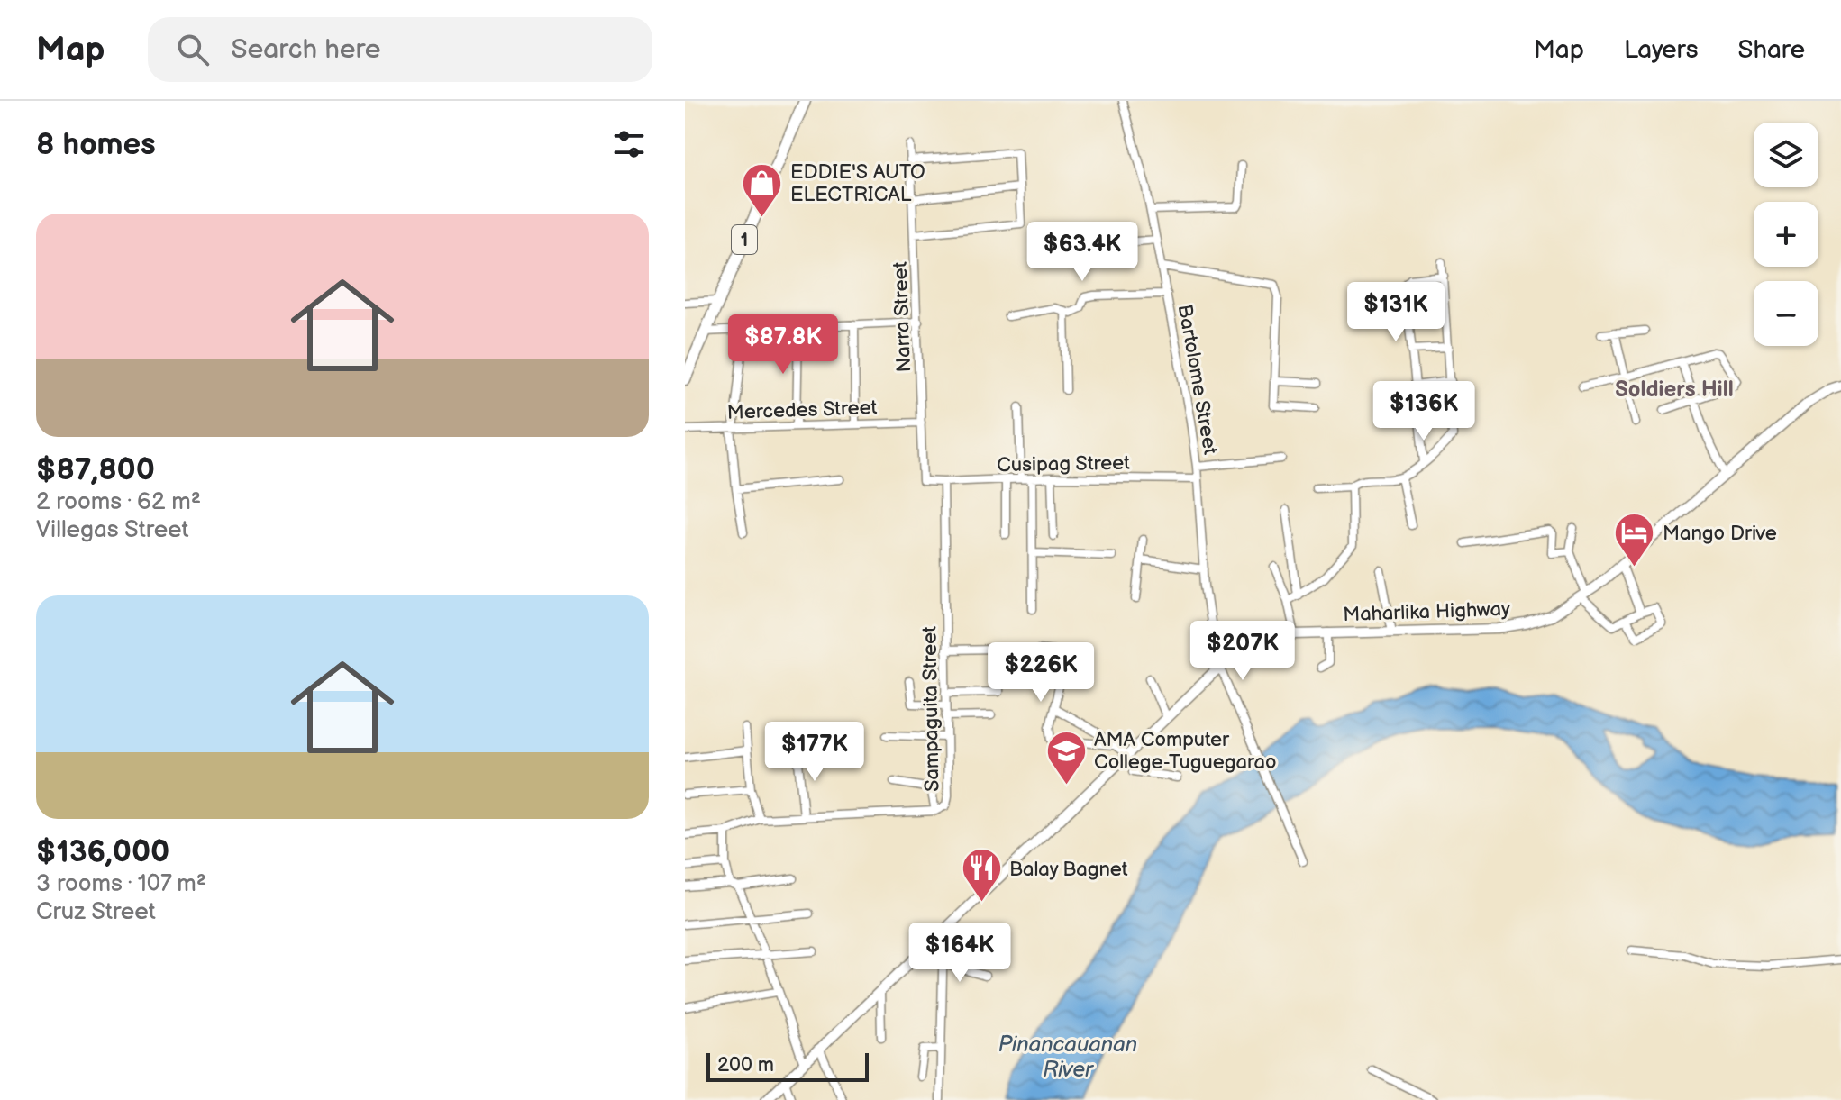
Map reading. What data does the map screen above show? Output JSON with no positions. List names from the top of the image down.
{
  "streets": {
    "highway": ["1"],
    "main road": ["Maharlika Highway"],
    "street": [
      "Narra Street",
      "Bartolome Street",
      "Mercedes Street",
      "Cusipag Street",
      "Sampaguita Street"
    ]
  },
  "crossings": [
    ["Narra Street", "Mercedes Street"],
    ["Narra Street", "Cusipag Street"],
    ["Bartolome Street", "Cusipag Street"],
    ["Bartolome Street", "Maharlika Highway"],
    ["Cusipag Street", "Sampaguita Street"]
  ],
  "districts": ["Soldiers Hill"],
  "water": ["Pinancauanan River"],
  "places": {
    "shop": ["EDDIE'S AUTO ELECTRICAL"],
    "hotel": ["Mango Drive"],
    "school or university": ["AMA Computer College-Tuguegarao"],
    "restaurant": ["Balay Bagnet"]
  },
  "scale_bar": "200 m",
  "page": {
    "header": "Map",
    "search": "Search here",
    "nav": ["Map", "Layers", "Share"],
    "heading": "8 homes",
    "map_buttons": ["+", "−"],
    "list": [
      {
        "name": "$87,800",
        "note": "2 rooms · 62 m² · Villegas Street"
      },
      {
        "name": "$136,000",
        "note": "3 rooms · 107 m² · Cruz Street"
      }
    ],
    "price": [
      "$63.4K",
      "$131K",
      "$87.8K",
      "$136K",
      "$207K",
      "$226K",
      "$177K",
      "$164K"
    ],
    "scale": "200 m"
  }
}
